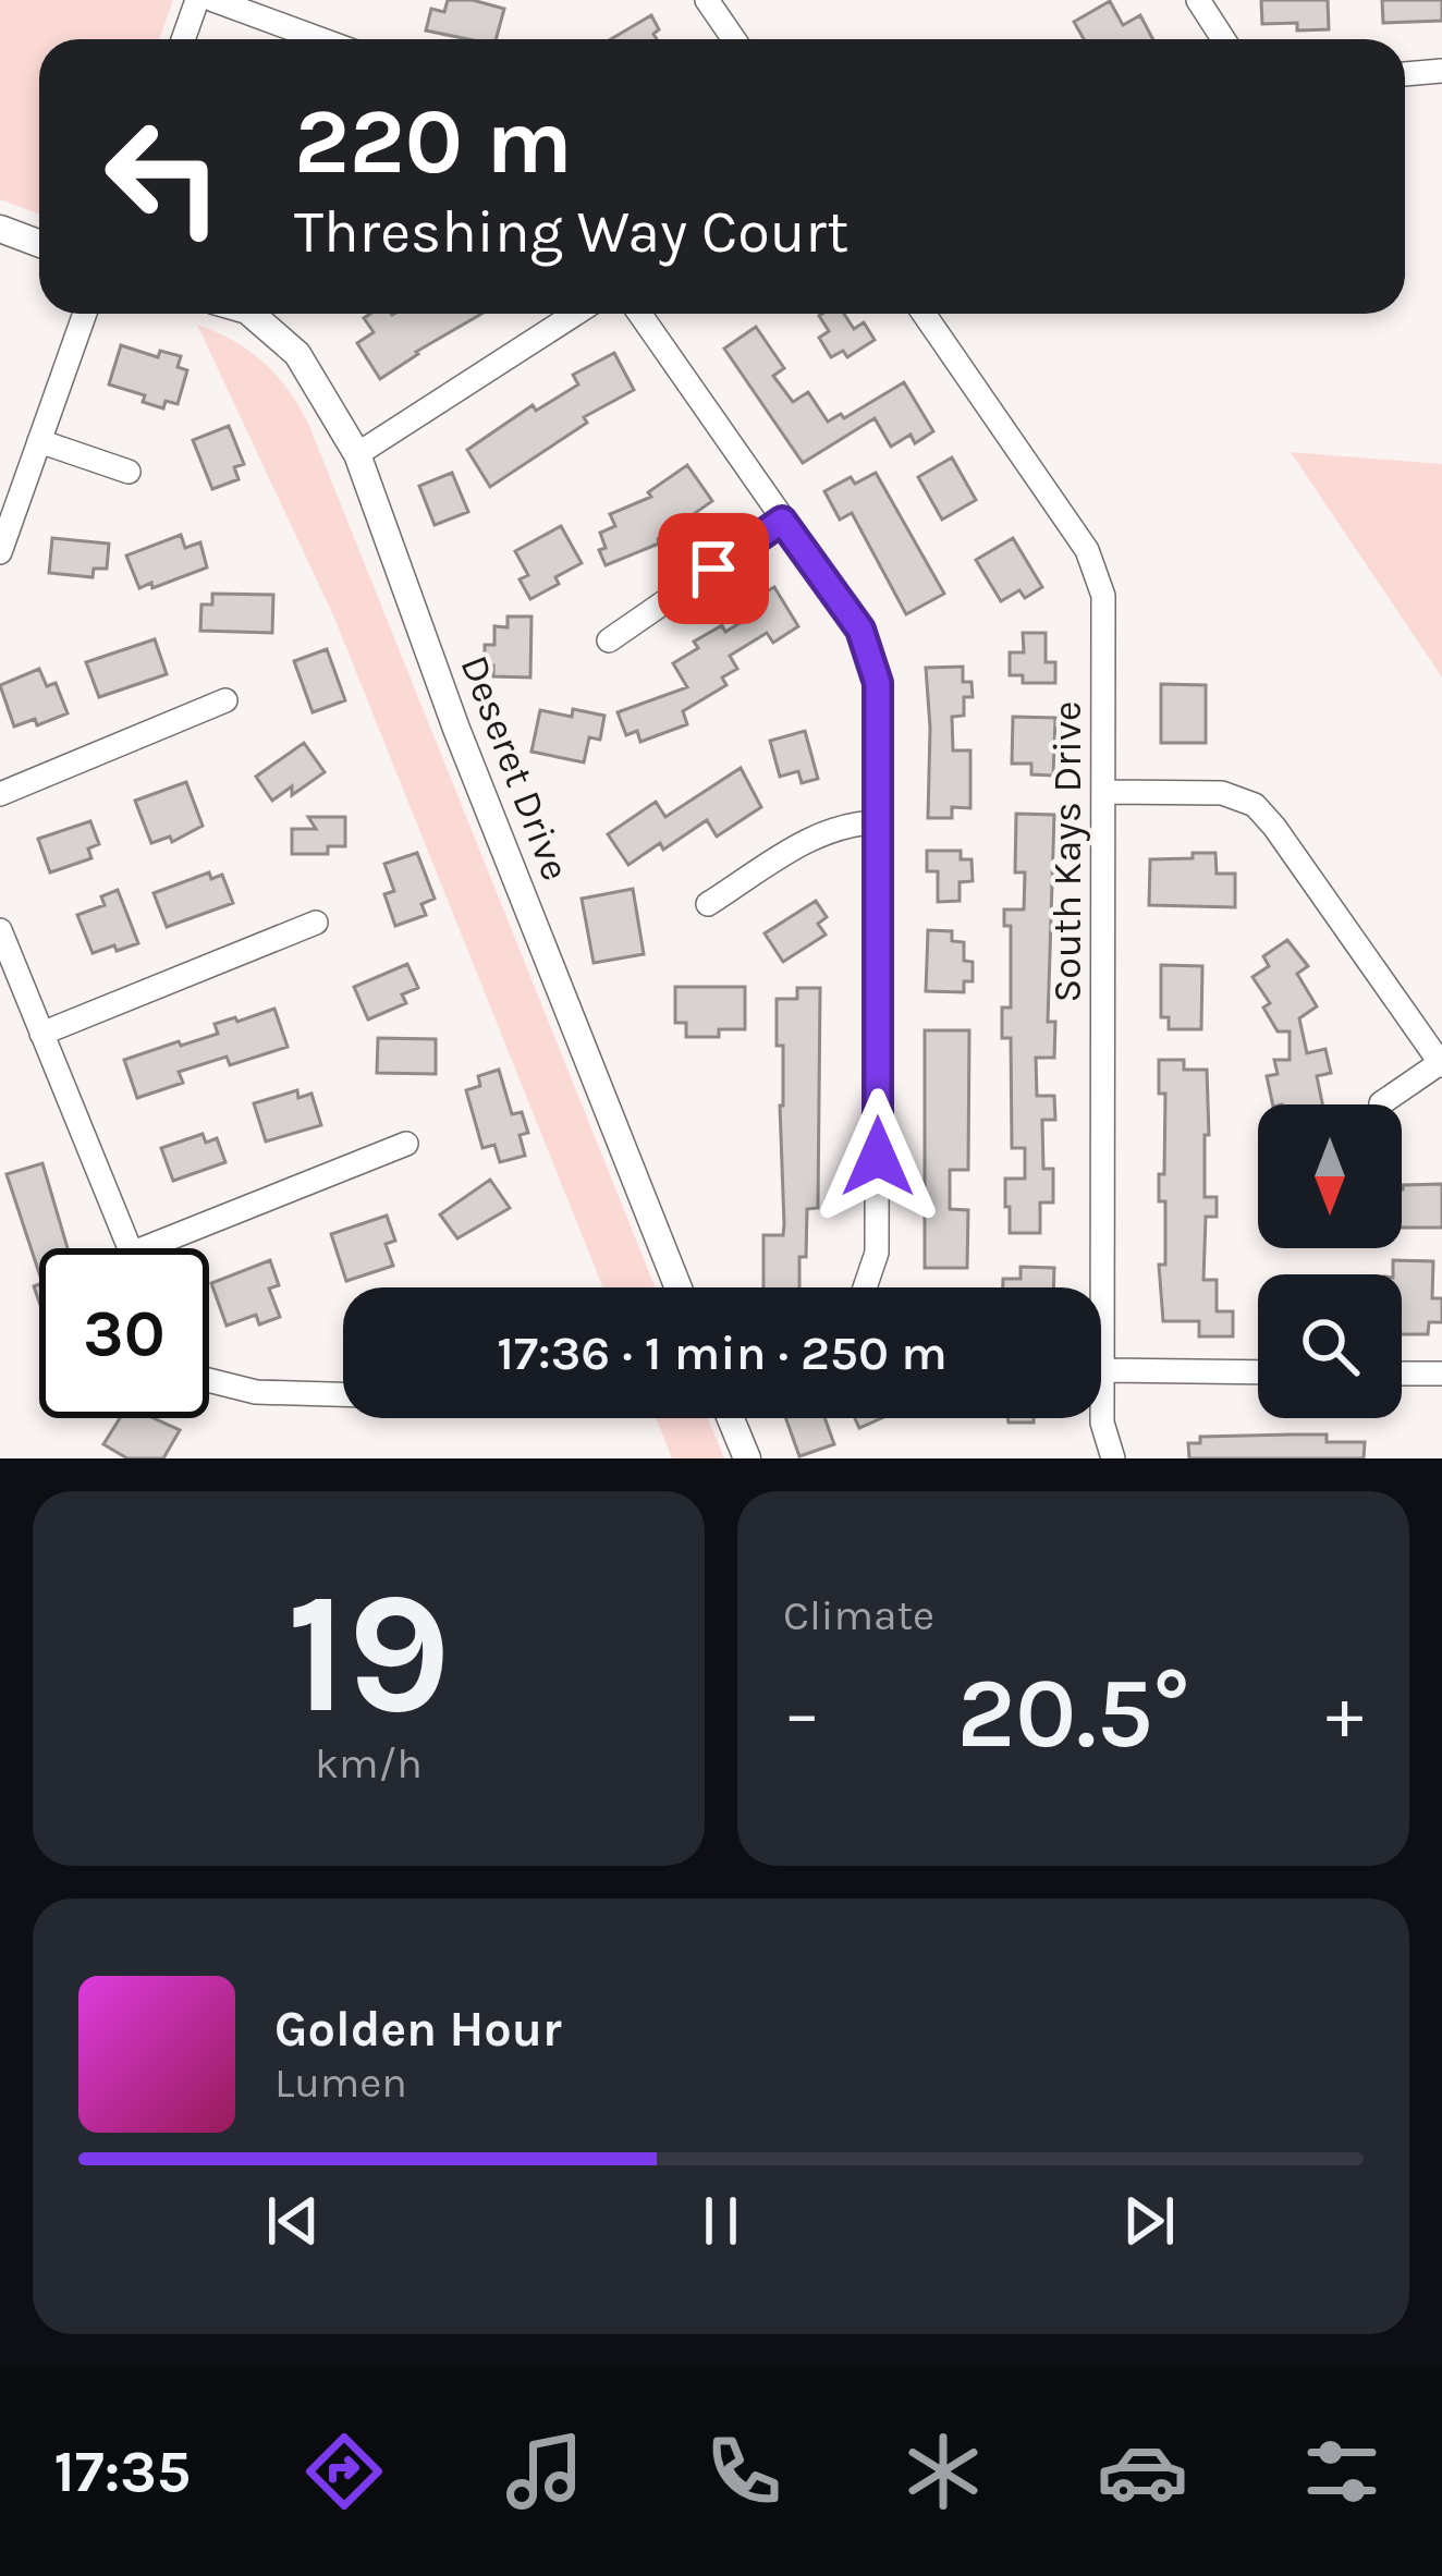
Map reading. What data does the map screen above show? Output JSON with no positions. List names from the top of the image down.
{
  "streets": {
    "street": ["Deseret Drive", "South Kays Drive"]
  },
  "north": "bottom",
  "page": {
    "turn": ["220 m", "Threshing Way Court"],
    "limit": "30",
    "trip": "17:36 · 1 min · 250 m",
    "tile": [
      ["19", "km/h"],
      "Climate"
    ],
    "heat": ["−", "20.5°", "+"],
    "song": ["Golden Hour", "Lumen"],
    "tabs": "17:35"
  }
}
